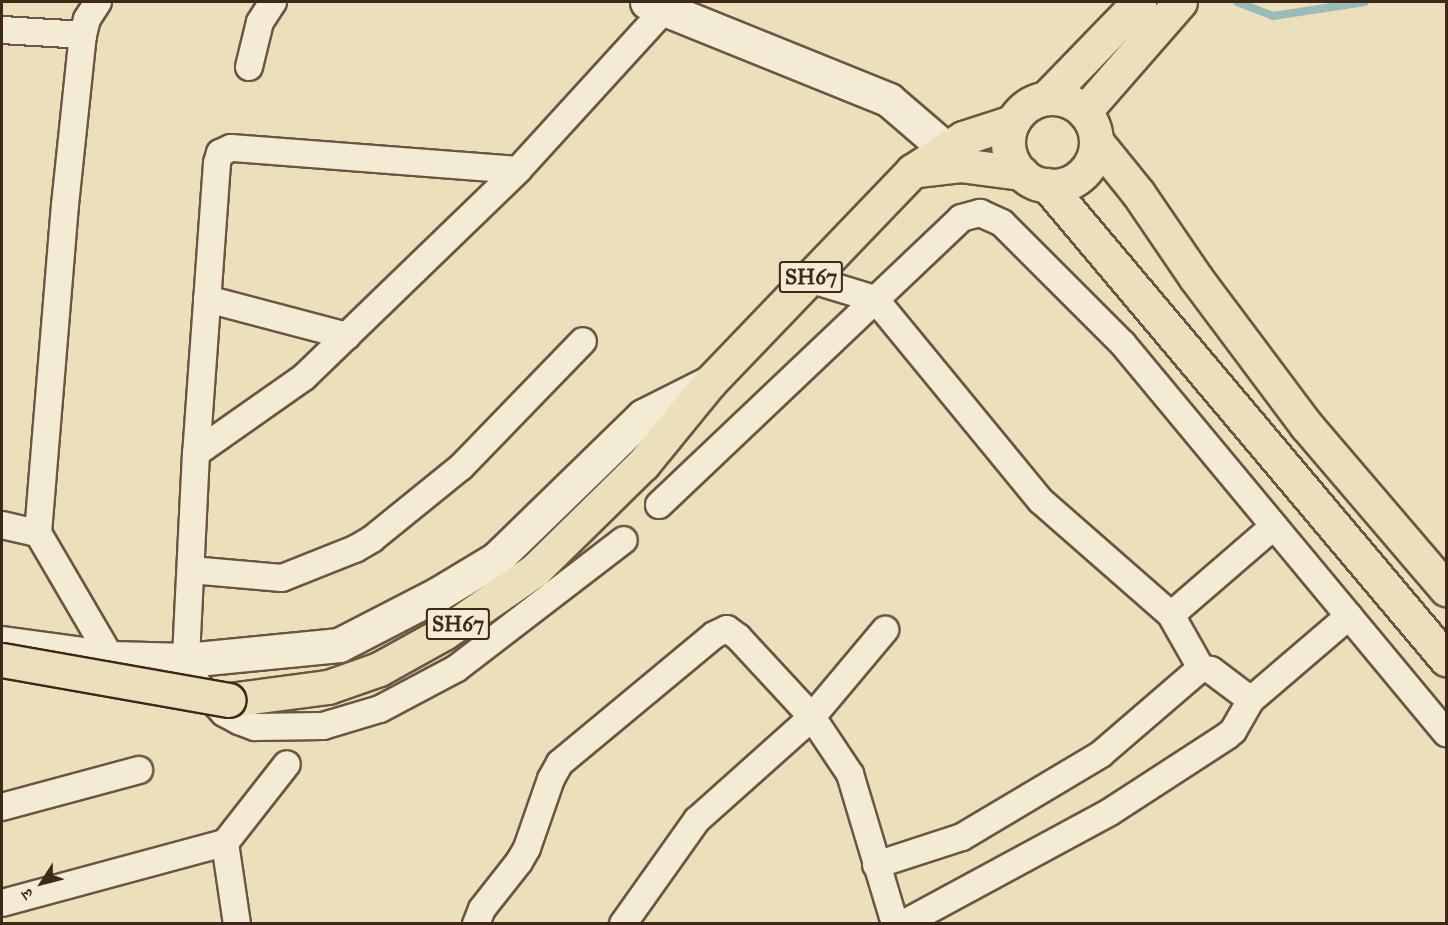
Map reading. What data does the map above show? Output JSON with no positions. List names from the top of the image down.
{
  "streets": {
    "main road": ["SH67"]
  },
  "north": "bottom left"
}
